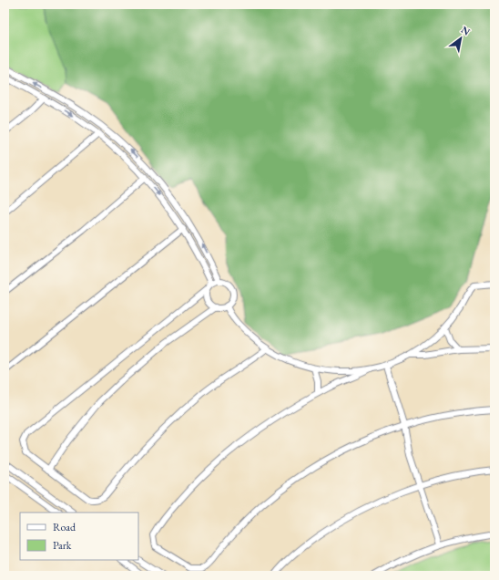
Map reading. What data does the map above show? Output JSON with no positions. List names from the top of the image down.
{
  "legend": ["Road", "Park"],
  "north": "top right"
}
